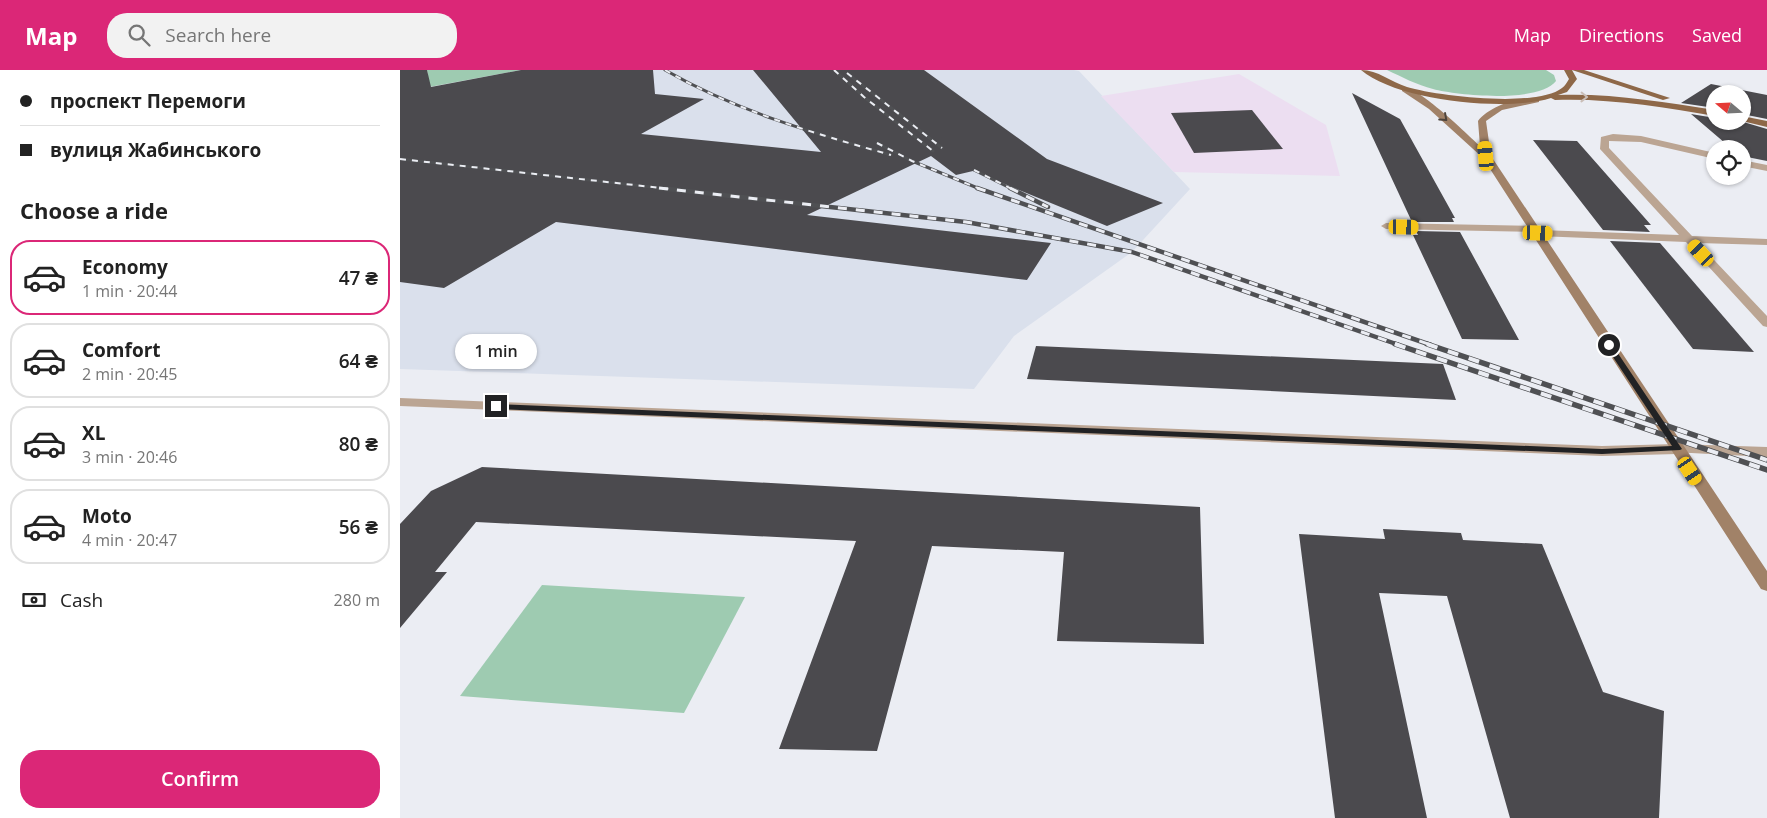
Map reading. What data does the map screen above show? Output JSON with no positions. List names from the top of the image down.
{
  "north": "left",
  "page": {
    "header": "Map",
    "search": "Search here",
    "nav": ["Map", "Directions", "Saved"],
    "banner": ["проспект Перемоги", "вулиця Жабинського"],
    "heading": "Choose a ride",
    "list": [
      {
        "name": "Economy",
        "note": "1 min · 20:44",
        "value": "47 ₴"
      },
      {
        "name": "Comfort",
        "note": "2 min · 20:45",
        "value": "64 ₴"
      },
      {
        "name": "XL",
        "note": "3 min · 20:46",
        "value": "80 ₴"
      },
      {
        "name": "Moto",
        "note": "4 min · 20:47",
        "value": "56 ₴"
      }
    ],
    "bubble": "1 min",
    "pay": ["Cash", "280 m"],
    "buttons": "Confirm"
  }
}
